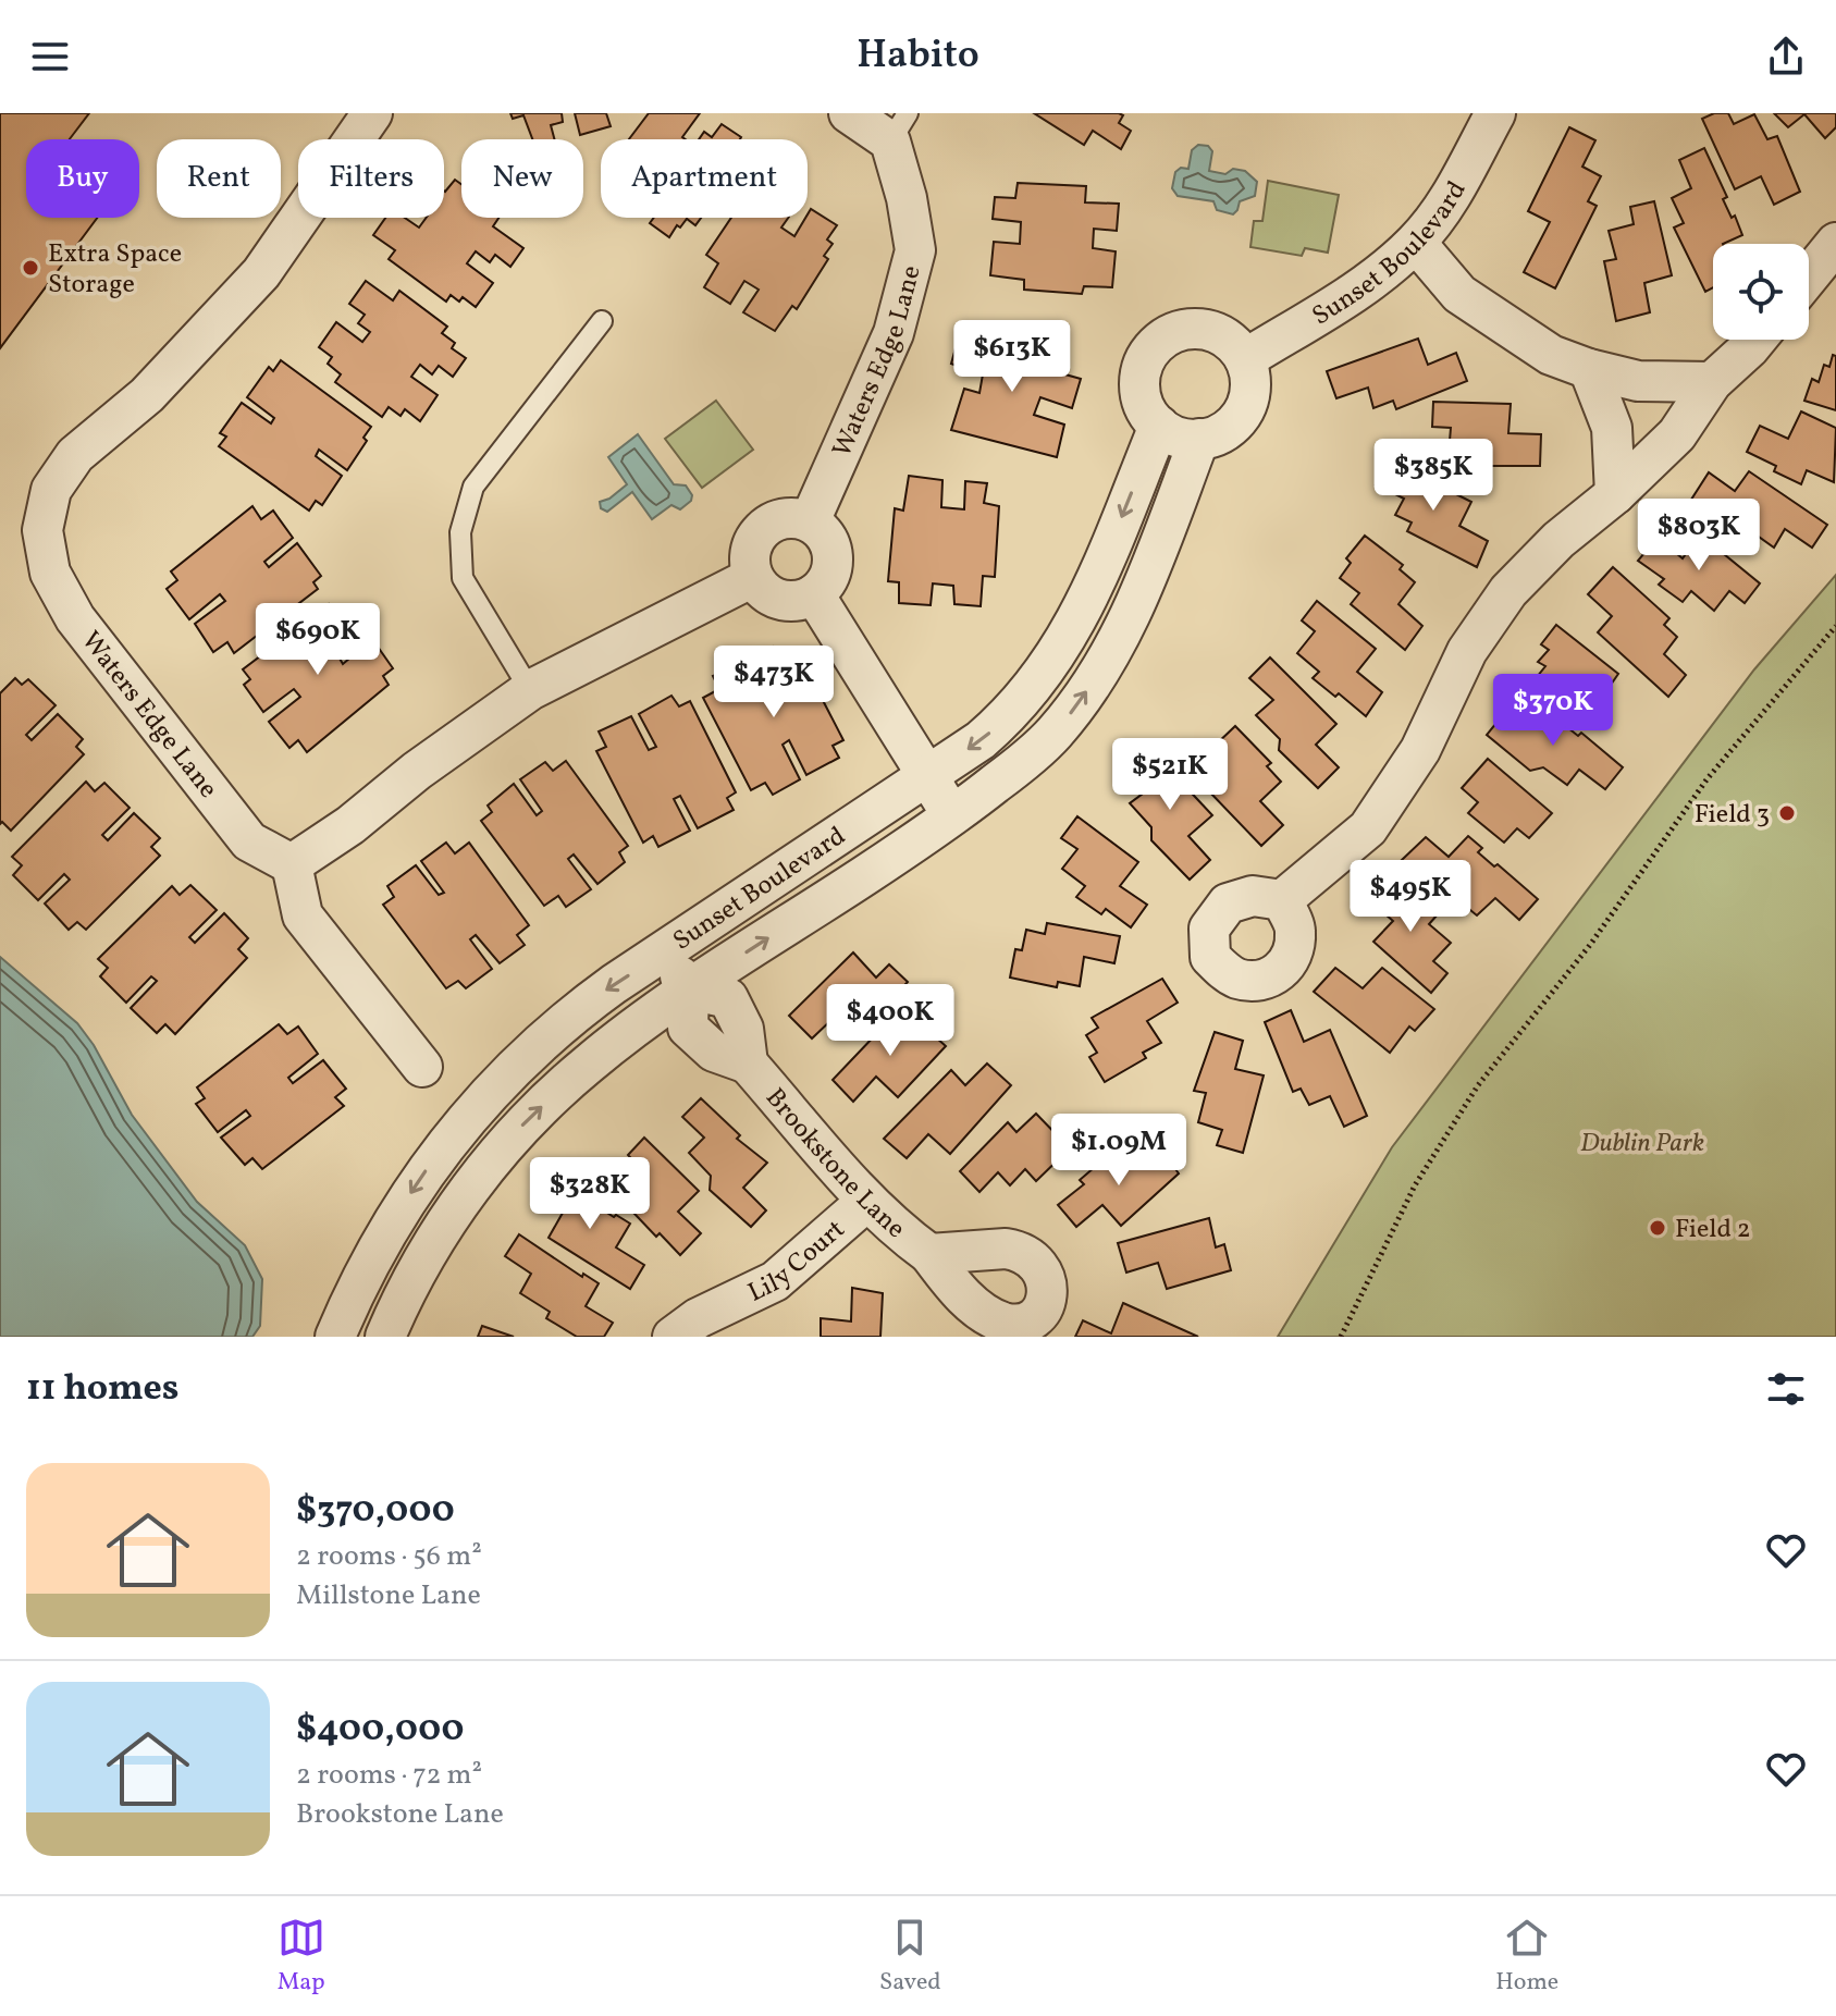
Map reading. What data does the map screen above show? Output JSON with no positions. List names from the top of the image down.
{
  "streets": {
    "street": [
      "Sunset Boulevard",
      "Waters Edge Lane",
      "Brookstone Lane",
      "Lily Court"
    ]
  },
  "crossings": [
    ["Sunset Boulevard", "Brookstone Lane"],
    ["Brookstone Lane", "Lily Court"]
  ],
  "parks": ["Dublin Park"],
  "places": ["Extra Space Storage", "Field 3", "Field 2"],
  "page": {
    "header": "Habito",
    "chip": [
      "Buy",
      "Rent",
      "Filters",
      "New",
      "Apartment"
    ],
    "price": [
      "$613K",
      "$385K",
      "$803K",
      "$690K",
      "$473K",
      "$370K",
      "$521K",
      "$495K",
      "$400K",
      "$1.09M",
      "$328K"
    ],
    "heading": "11 homes",
    "list": [
      {
        "name": "$370,000",
        "note": "2 rooms · 56 m² · Millstone Lane"
      },
      {
        "name": "$400,000",
        "note": "2 rooms · 72 m² · Brookstone Lane"
      }
    ],
    "tabs": ["Map", "Saved", "Home"]
  }
}
